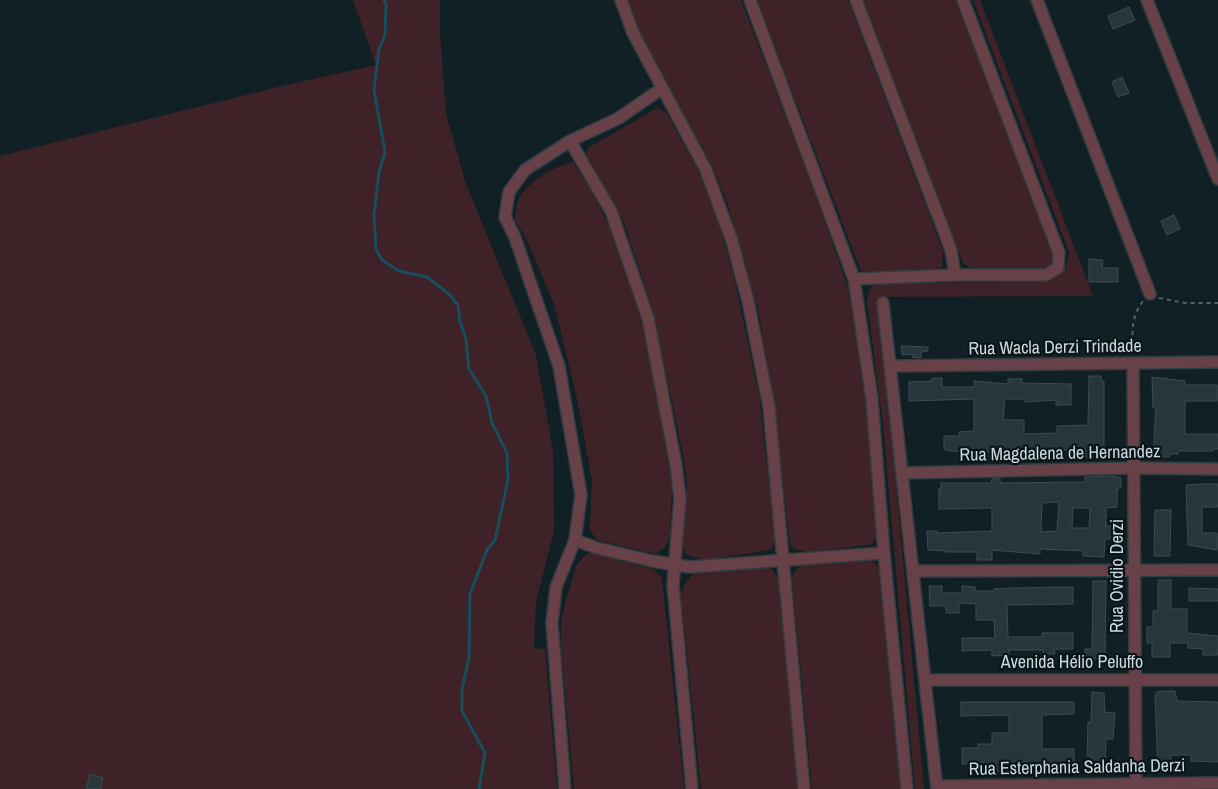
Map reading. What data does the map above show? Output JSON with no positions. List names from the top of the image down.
{
  "streets": {
    "street": [
      "Rua Wacla Derzi Trindade",
      "Rua Magdalena de Hernandez",
      "Rua Ovidio Derzi",
      "Avenida Hélio Peluffo",
      "Rua Esterphania Saldanha Derzi"
    ]
  },
  "crossings": [
    ["Rua Wacla Derzi Trindade", "Rua Ovidio Derzi"],
    ["Rua Magdalena de Hernandez", "Rua Ovidio Derzi"],
    ["Rua Ovidio Derzi", "Avenida Hélio Peluffo"],
    ["Rua Ovidio Derzi", "Rua Esterphania Saldanha Derzi"]
  ]
}
